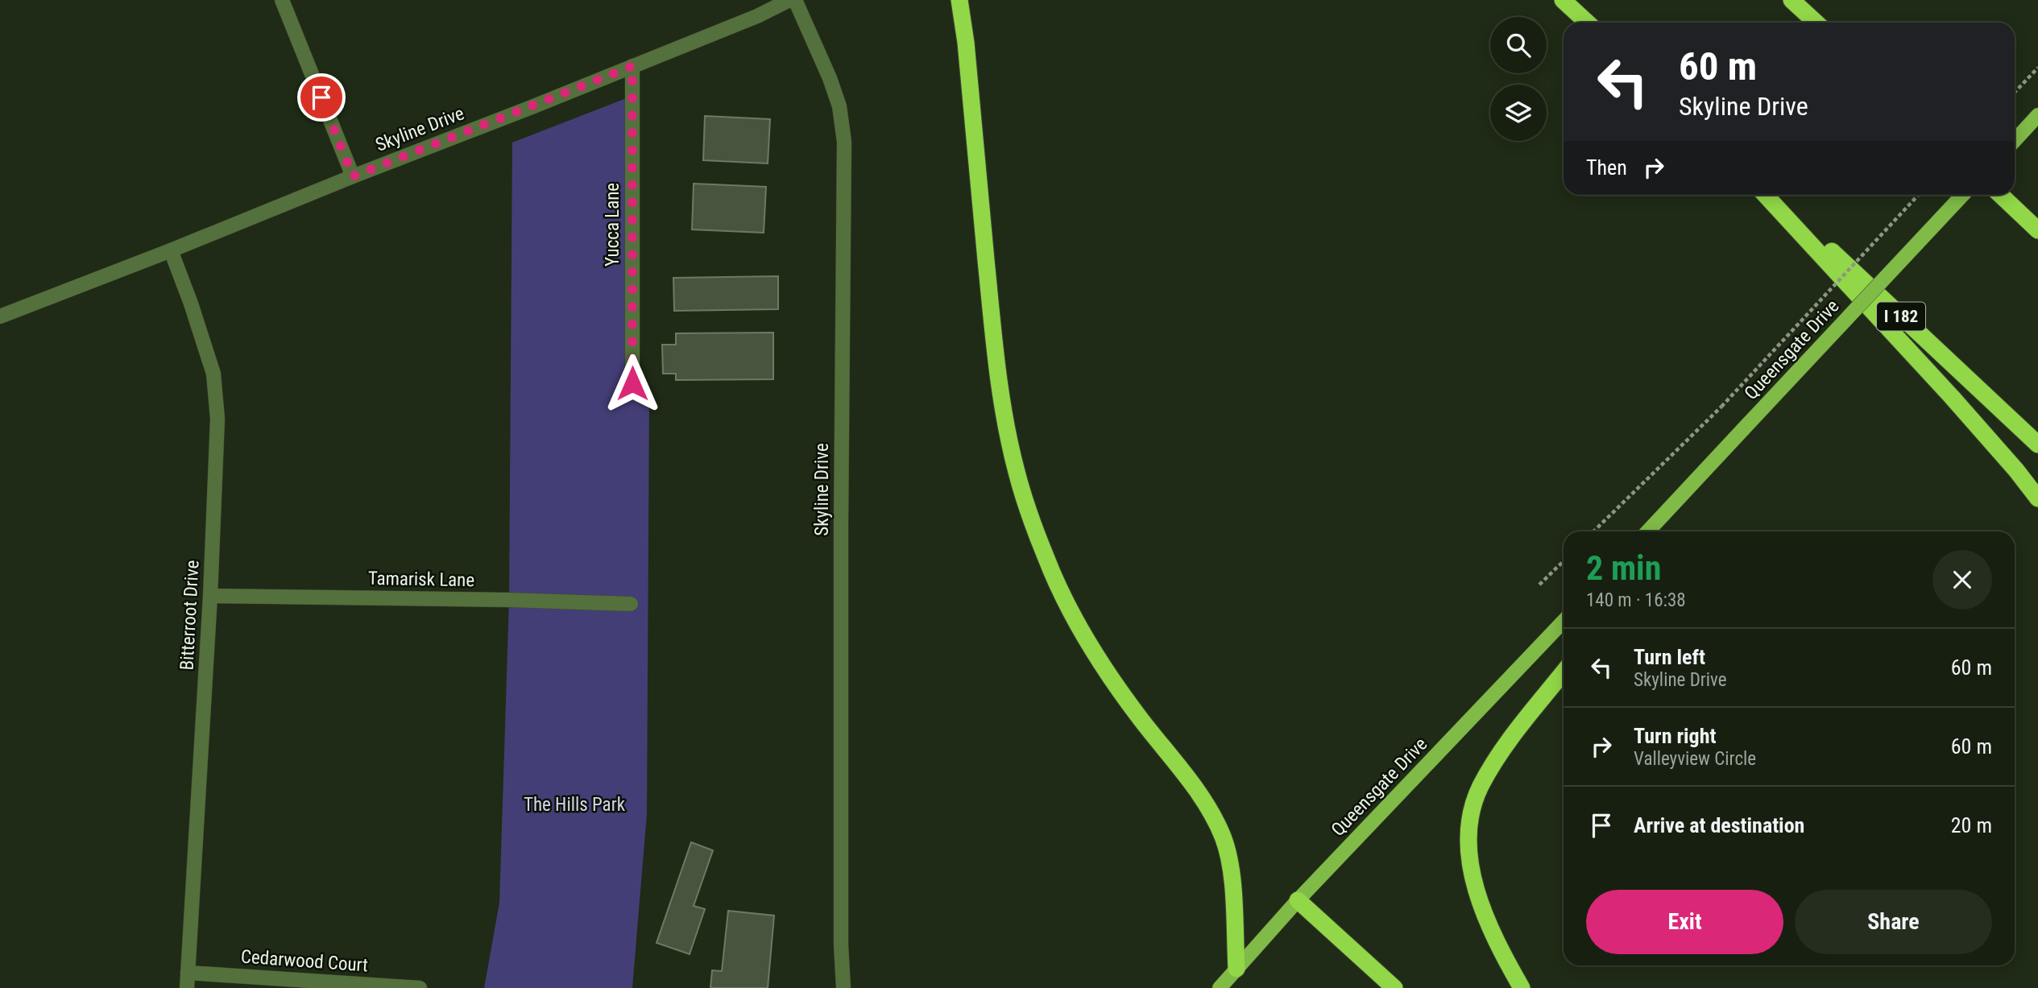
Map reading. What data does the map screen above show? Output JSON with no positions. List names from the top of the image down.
{
  "streets": {
    "highway": ["I 182"],
    "main road": ["Queensgate Drive"],
    "street": [
      "Skyline Drive",
      "Yucca Lane",
      "Tamarisk Lane",
      "Bitterroot Drive",
      "Cedarwood Court"
    ]
  },
  "crossings": [
    ["Skyline Drive", "Yucca Lane"],
    ["Skyline Drive", "Bitterroot Drive"],
    ["Tamarisk Lane", "Bitterroot Drive"],
    ["Bitterroot Drive", "Cedarwood Court"]
  ],
  "parks": ["The Hills Park"],
  "page": {
    "turn": ["60 m", "Skyline Drive"],
    "then": "Then",
    "heading": ["2 min", "140 m · 16:38"],
    "list": [
      {
        "name": "Turn left",
        "note": "Skyline Drive",
        "value": "60 m"
      },
      {
        "name": "Turn right",
        "note": "Valleyview Circle",
        "value": "60 m"
      },
      {
        "name": "Arrive at destination",
        "value": "20 m"
      }
    ],
    "buttons": ["Exit", "Share"]
  }
}
